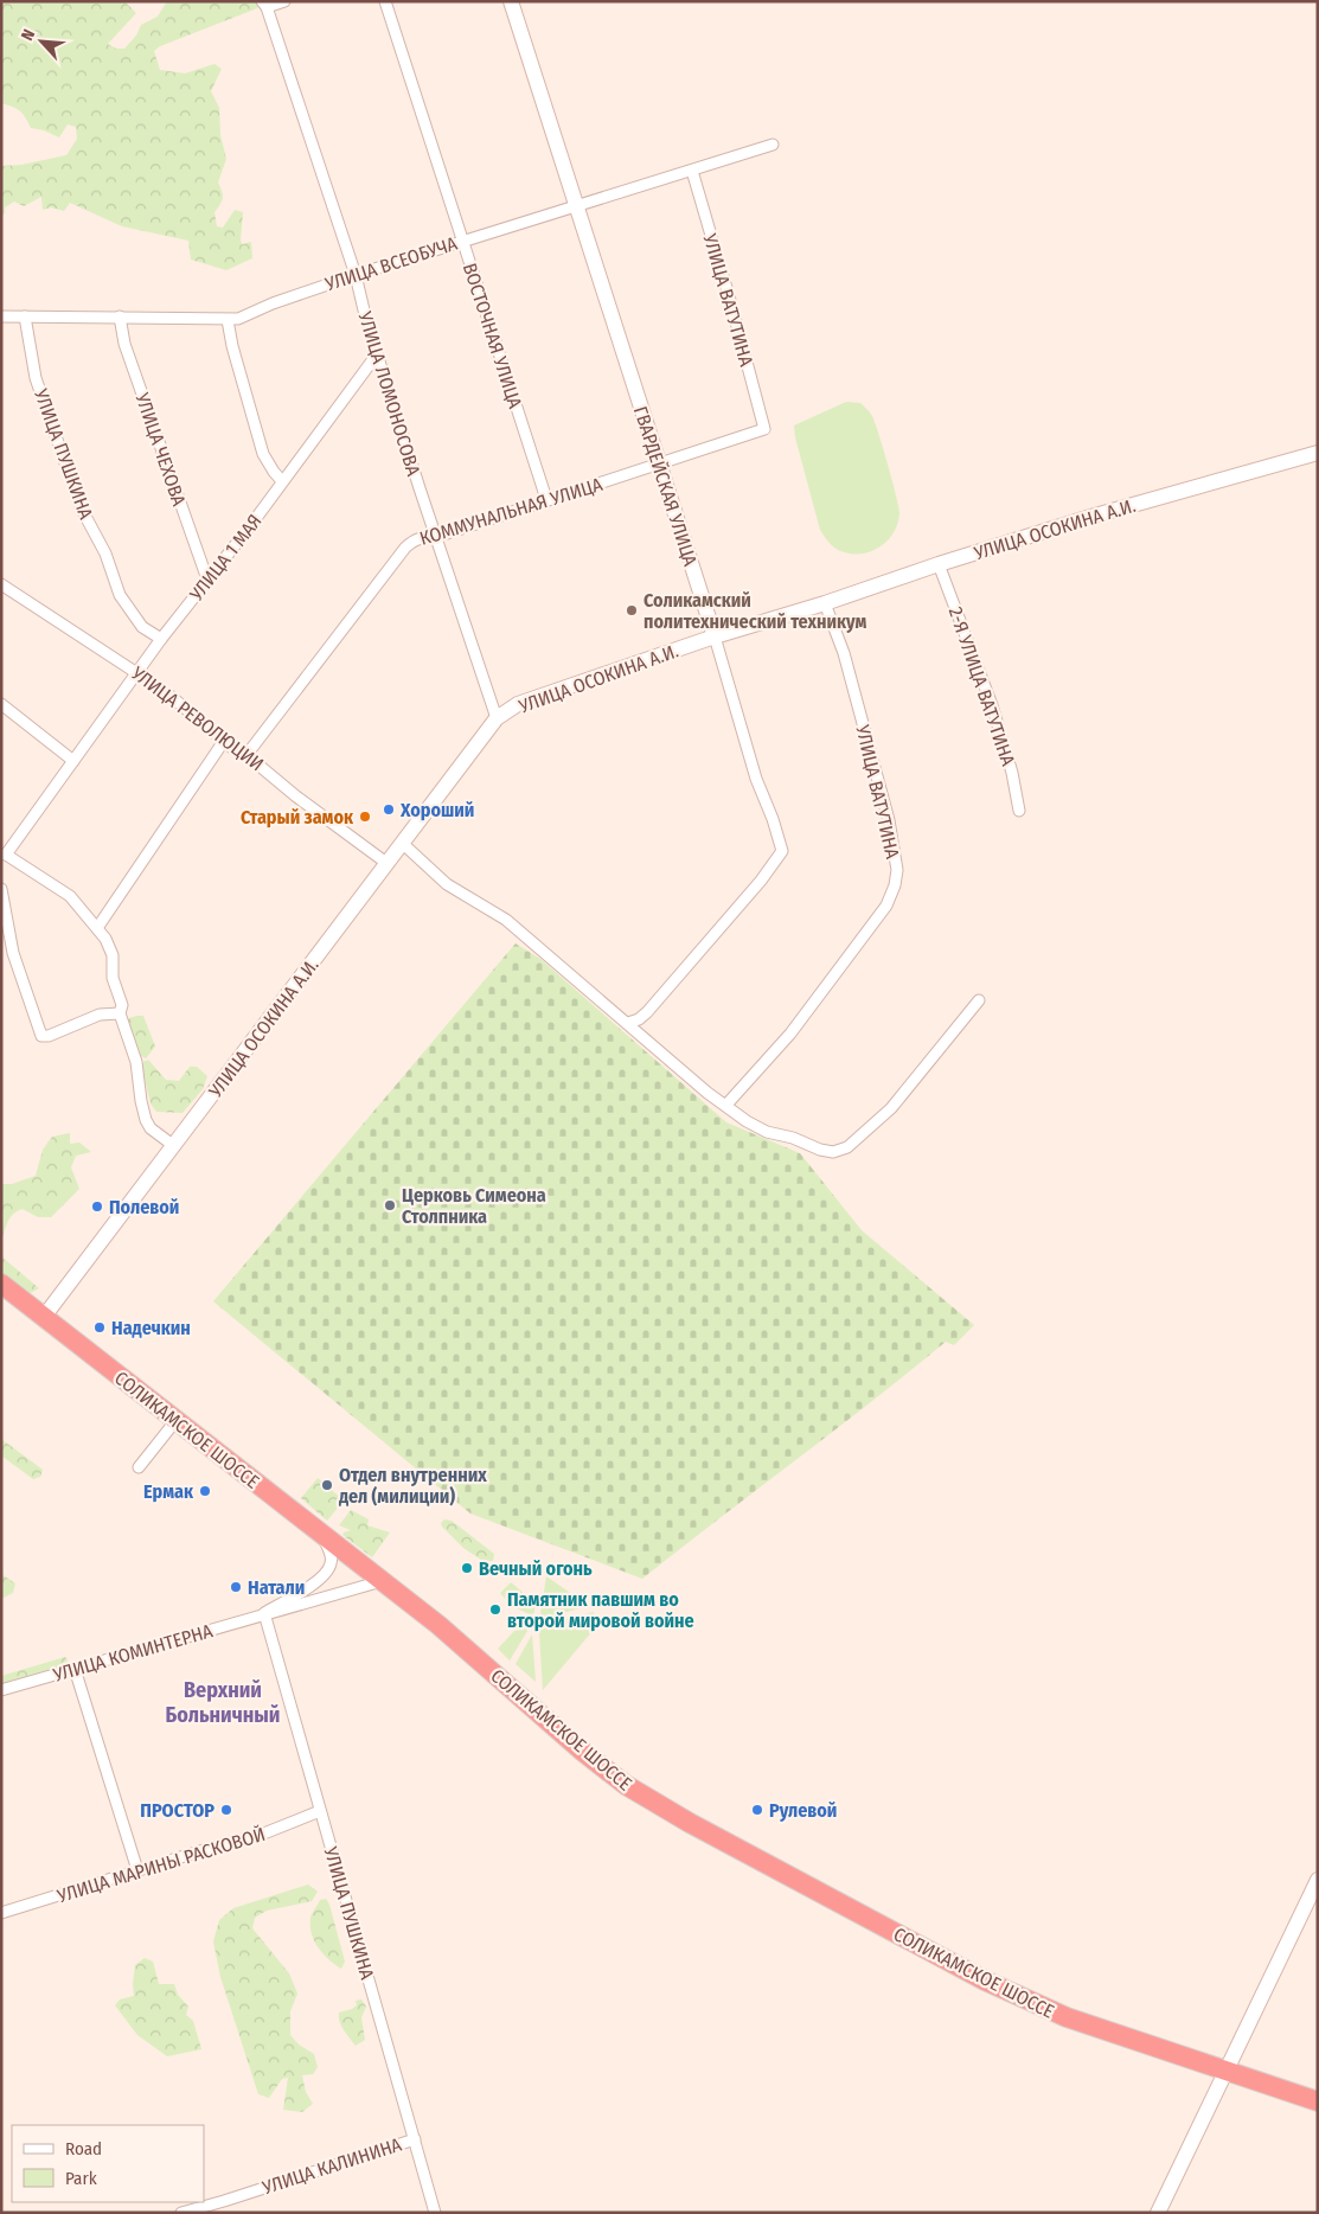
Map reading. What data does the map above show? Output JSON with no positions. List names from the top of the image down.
{
  "streets": {
    "highway": ["СОЛИКАМСКОЕ ШОССЕ"],
    "street": [
      "УЛИЦА ВСЕОБУЧА",
      "УЛИЦА ВАТУТИНА",
      "ВОСТОЧНАЯ УЛИЦА",
      "УЛИЦА ЛОМОНОСОВА",
      "УЛИЦА ЧЕХОВА",
      "УЛИЦА ПУШКИНА",
      "ГВАРДЕЙСКАЯ УЛИЦА",
      "КОММУНАЛЬНАЯ УЛИЦА",
      "УЛИЦА ОСОКИНА А.И.",
      "УЛИЦА 1 МАЯ",
      "2-Я УЛИЦА ВАТУТИНА",
      "УЛИЦА РЕВОЛЮЦИИ",
      "УЛИЦА КОМИНТЕРНА",
      "УЛИЦА МАРИНЫ РАСКОВОЙ",
      "УЛИЦА КАЛИНИНА"
    ]
  },
  "crossings": [
    ["УЛИЦА ВСЕОБУЧА", "УЛИЦА ВАТУТИНА"],
    ["УЛИЦА ВСЕОБУЧА", "ВОСТОЧНАЯ УЛИЦА"],
    ["УЛИЦА ВСЕОБУЧА", "УЛИЦА ЛОМОНОСОВА"],
    ["УЛИЦА ВСЕОБУЧА", "УЛИЦА ЧЕХОВА"],
    ["УЛИЦА ВСЕОБУЧА", "УЛИЦА ПУШКИНА"],
    ["УЛИЦА ВСЕОБУЧА", "ГВАРДЕЙСКАЯ УЛИЦА"],
    ["УЛИЦА ВАТУТИНА", "КОММУНАЛЬНАЯ УЛИЦА"],
    ["УЛИЦА ВАТУТИНА", "УЛИЦА ОСОКИНА А.И."],
    ["ВОСТОЧНАЯ УЛИЦА", "КОММУНАЛЬНАЯ УЛИЦА"],
    ["УЛИЦА ЛОМОНОСОВА", "КОММУНАЛЬНАЯ УЛИЦА"],
    ["УЛИЦА ЛОМОНОСОВА", "УЛИЦА ОСОКИНА А.И."],
    ["УЛИЦА ЛОМОНОСОВА", "УЛИЦА 1 МАЯ"],
    ["УЛИЦА ЧЕХОВА", "УЛИЦА 1 МАЯ"],
    ["УЛИЦА ПУШКИНА", "УЛИЦА 1 МАЯ"],
    ["УЛИЦА ПУШКИНА", "УЛИЦА КОМИНТЕРНА"],
    ["УЛИЦА ПУШКИНА", "УЛИЦА МАРИНЫ РАСКОВОЙ"],
    ["УЛИЦА ПУШКИНА", "УЛИЦА КАЛИНИНА"],
    ["ГВАРДЕЙСКАЯ УЛИЦА", "КОММУНАЛЬНАЯ УЛИЦА"],
    ["ГВАРДЕЙСКАЯ УЛИЦА", "УЛИЦА ОСОКИНА А.И."],
    ["КОММУНАЛЬНАЯ УЛИЦА", "УЛИЦА РЕВОЛЮЦИИ"],
    ["УЛИЦА ОСОКИНА А.И.", "2-Я УЛИЦА ВАТУТИНА"],
    ["УЛИЦА ОСОКИНА А.И.", "УЛИЦА РЕВОЛЮЦИИ"],
    ["УЛИЦА ОСОКИНА А.И.", "СОЛИКАМСКОЕ ШОССЕ"],
    ["УЛИЦА 1 МАЯ", "УЛИЦА РЕВОЛЮЦИИ"],
    ["СОЛИКАМСКОЕ ШОССЕ", "УЛИЦА КОМИНТЕРНА"]
  ],
  "districts": ["Верхний Больничный"],
  "places": [
    "Соликамский политехнический техникум",
    "Хороший",
    "Старый замок",
    "Церковь Симеона Столпника",
    "Полевой",
    "Надечкин",
    "Отдел внутренних дел (милиции)",
    "Ермак",
    "Вечный огонь",
    "Натали",
    "Памятник павшим во второй мировой войне",
    "ПРОСТОР",
    "Рулевой"
  ],
  "legend": ["Road", "Park"],
  "north": "top left"
}
